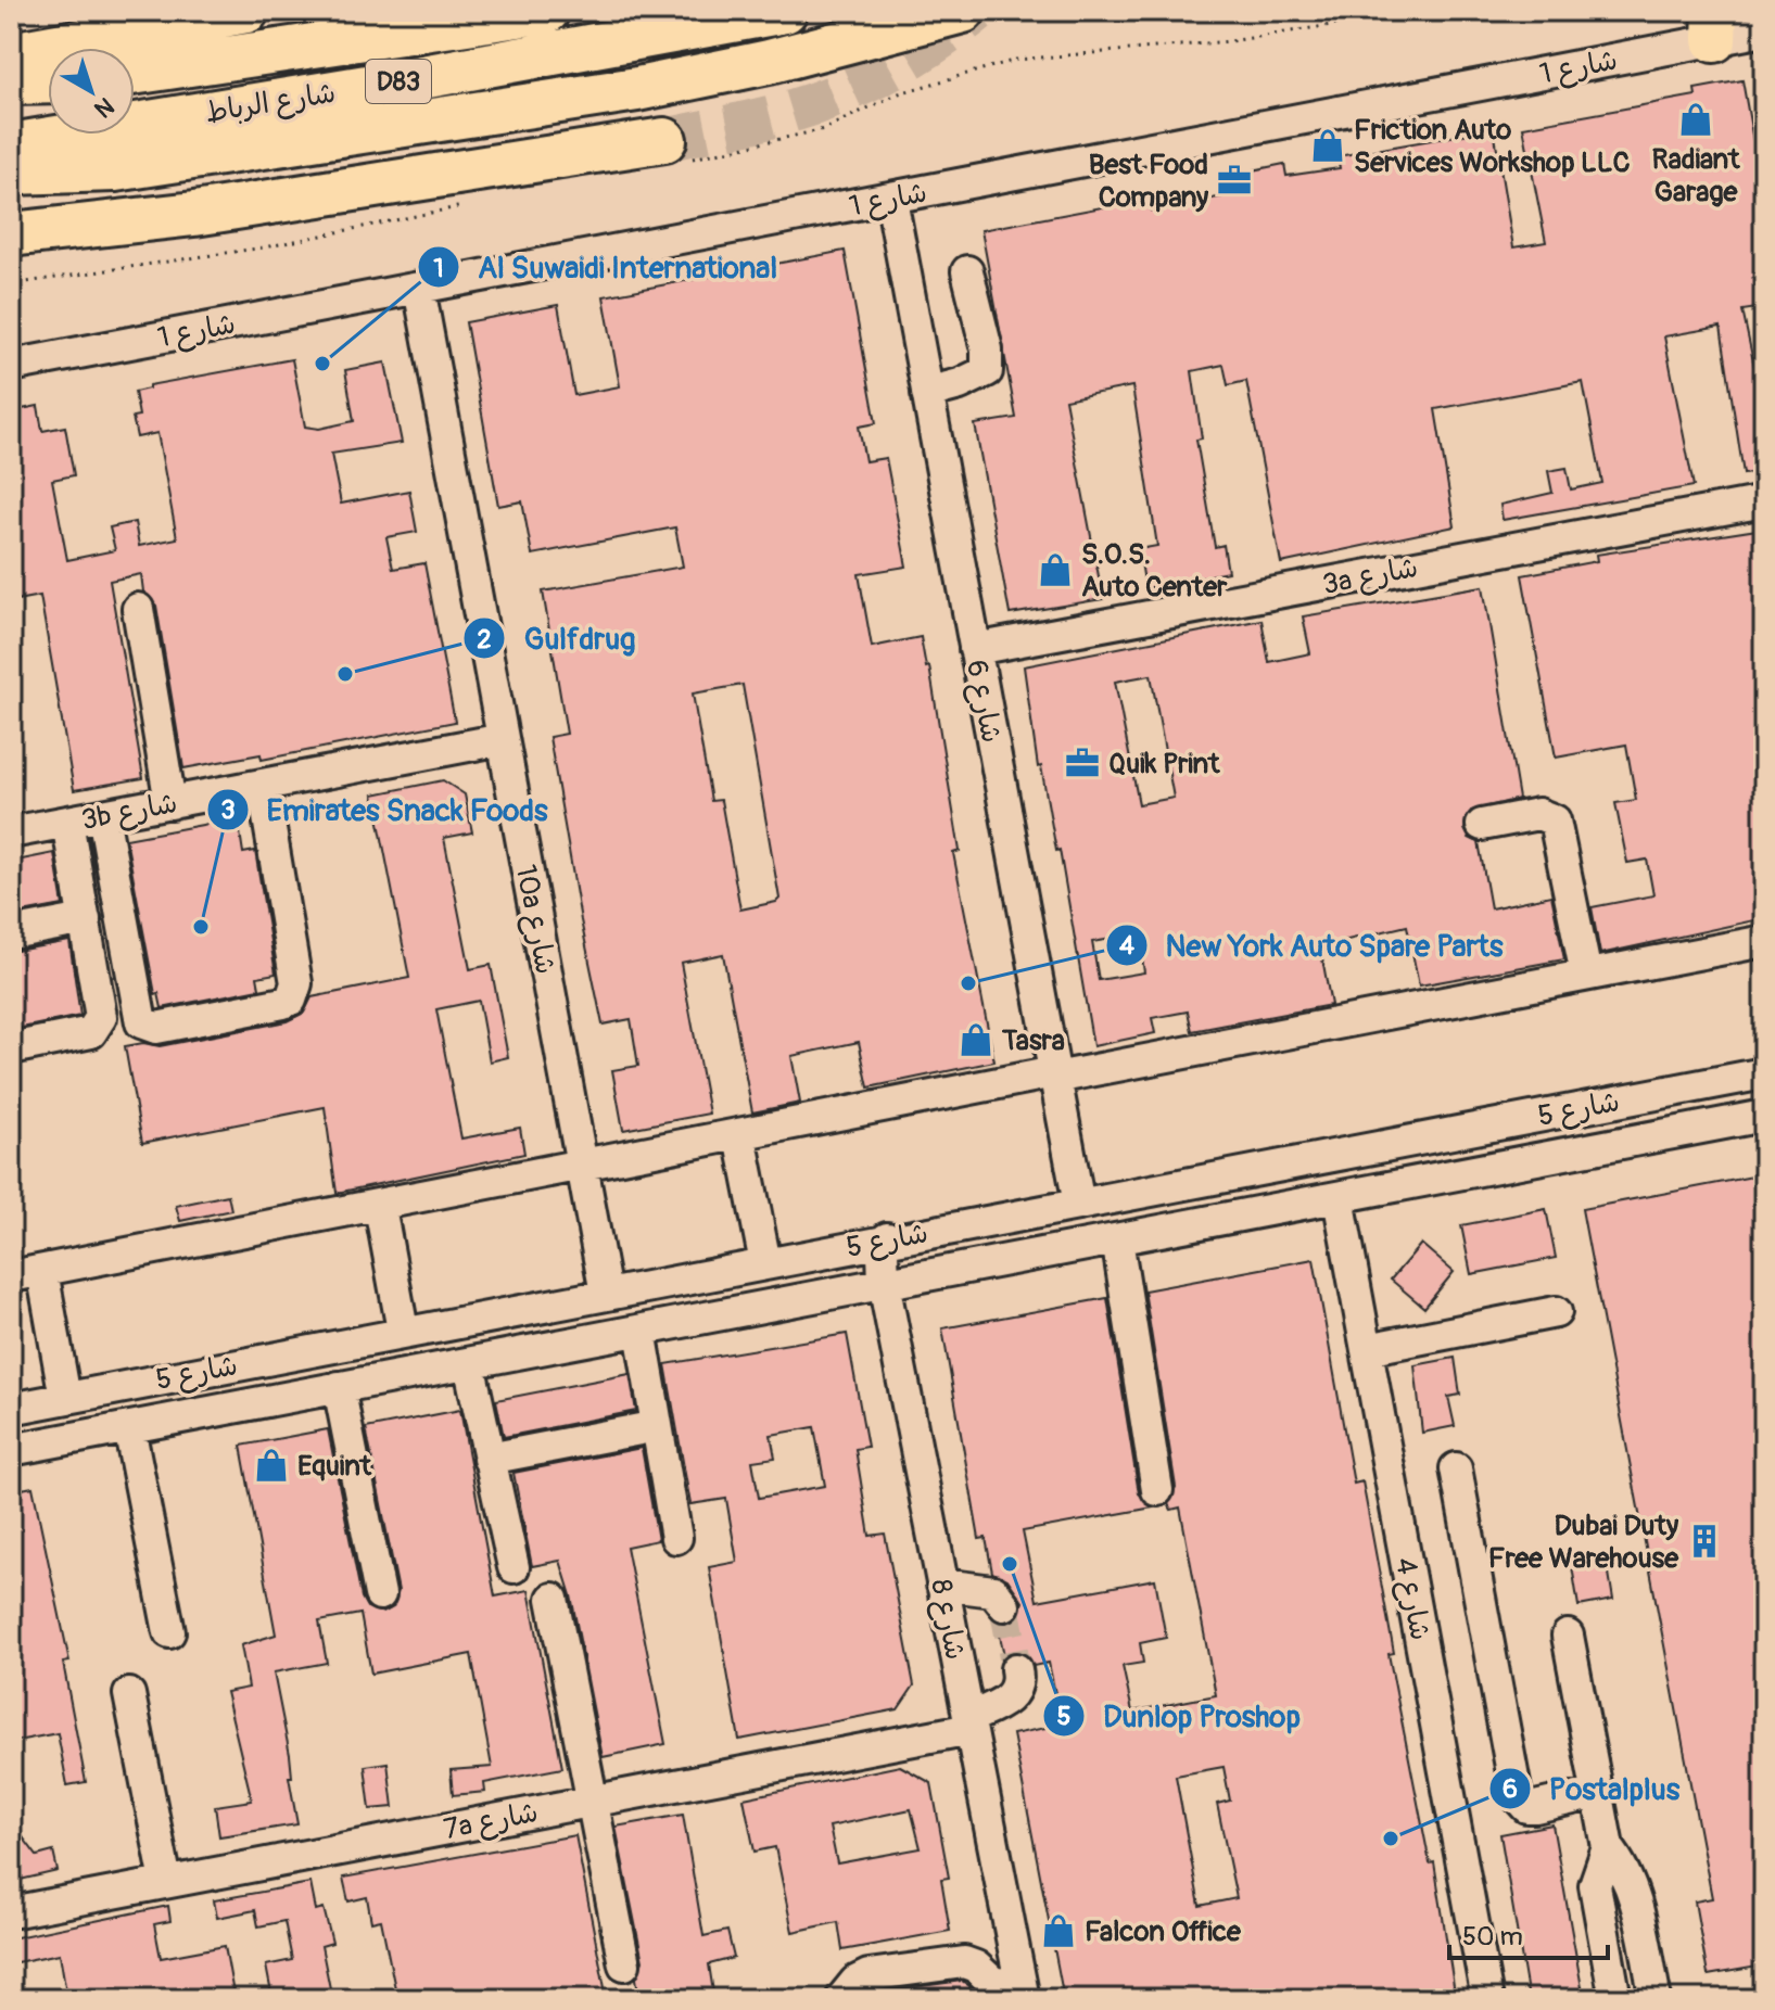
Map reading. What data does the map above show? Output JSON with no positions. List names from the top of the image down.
{
  "streets": {
    "highway": ["D83", "شارع الرباط"],
    "street": [
      "شارع 1",
      "3a شارع",
      "شارع 6",
      "3b شارع",
      "10a شارع",
      "شارع 5",
      "شارع 4",
      "شارع 8",
      "7a شارع"
    ]
  },
  "crossings": [
    ["شارع 1", "شارع 6"],
    ["شارع 1", "10a شارع"],
    ["3a شارع", "شارع 6"],
    ["شارع 6", "شارع 5"],
    ["3b شارع", "10a شارع"],
    ["10a شارع", "شارع 5"],
    ["شارع 5", "شارع 4"],
    ["شارع 5", "شارع 8"],
    ["شارع 8", "7a شارع"]
  ],
  "places": {
    "shop": [
      "Radiant Garage",
      "Friction Auto Services Workshop LLC",
      "S.O.S. Auto Center",
      "Tasra",
      "Equint",
      "Falcon Office"
    ],
    "office": ["Best Food Company", "Quik Print"],
    "other": [
      "Al Suwaidi International",
      "Gulfdrug",
      "Emirates Snack Foods",
      "New York Auto Spare Parts",
      "Dunlop Proshop",
      "Postalplus"
    ],
    "building": ["Dubai Duty Free Warehouse"]
  },
  "scale_bar": "50 m",
  "north": "bottom right"
}
